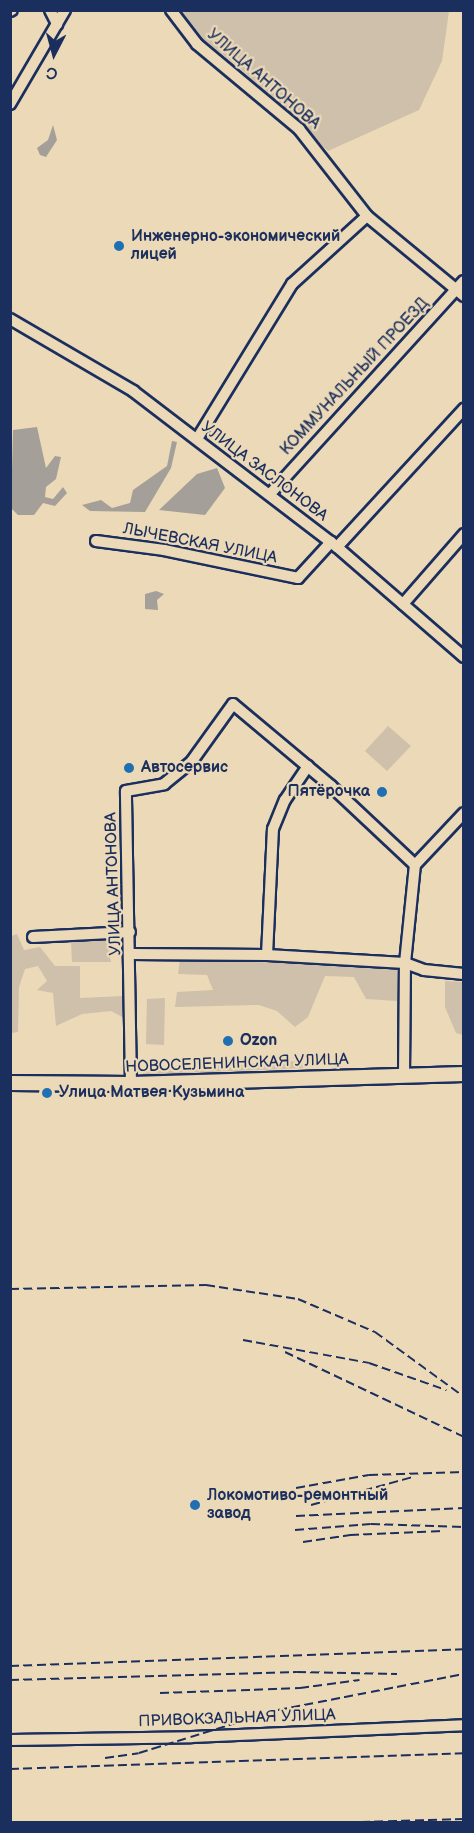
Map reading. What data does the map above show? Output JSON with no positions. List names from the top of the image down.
{
  "streets": {
    "main road": ["НОВОСЕЛЕНИНСКАЯ УЛИЦА"],
    "street": [
      "УЛИЦА АНТОНОВА",
      "КОММУНАЛЬНЫЙ ПРОЕЗД",
      "УЛИЦА ЗАСЛОНОВА",
      "ЛЫЧЕВСКАЯ УЛИЦА",
      "ПРИВОКЗАЛЬНАЯ УЛИЦА"
    ]
  },
  "crossings": [
    ["УЛИЦА АНТОНОВА", "КОММУНАЛЬНЫЙ ПРОЕЗД"],
    ["УЛИЦА АНТОНОВА", "НОВОСЕЛЕНИНСКАЯ УЛИЦА"],
    ["КОММУНАЛЬНЫЙ ПРОЕЗД", "УЛИЦА ЗАСЛОНОВА"],
    ["УЛИЦА ЗАСЛОНОВА", "ЛЫЧЕВСКАЯ УЛИЦА"]
  ],
  "places": [
    "Инженерно-экономический лицей",
    "Автосервис",
    "Пятёрочка",
    "Ozon",
    "Улица Матвея Кузьмина",
    "Локомотиво-ремонтный завод"
  ],
  "north": "bottom"
}
